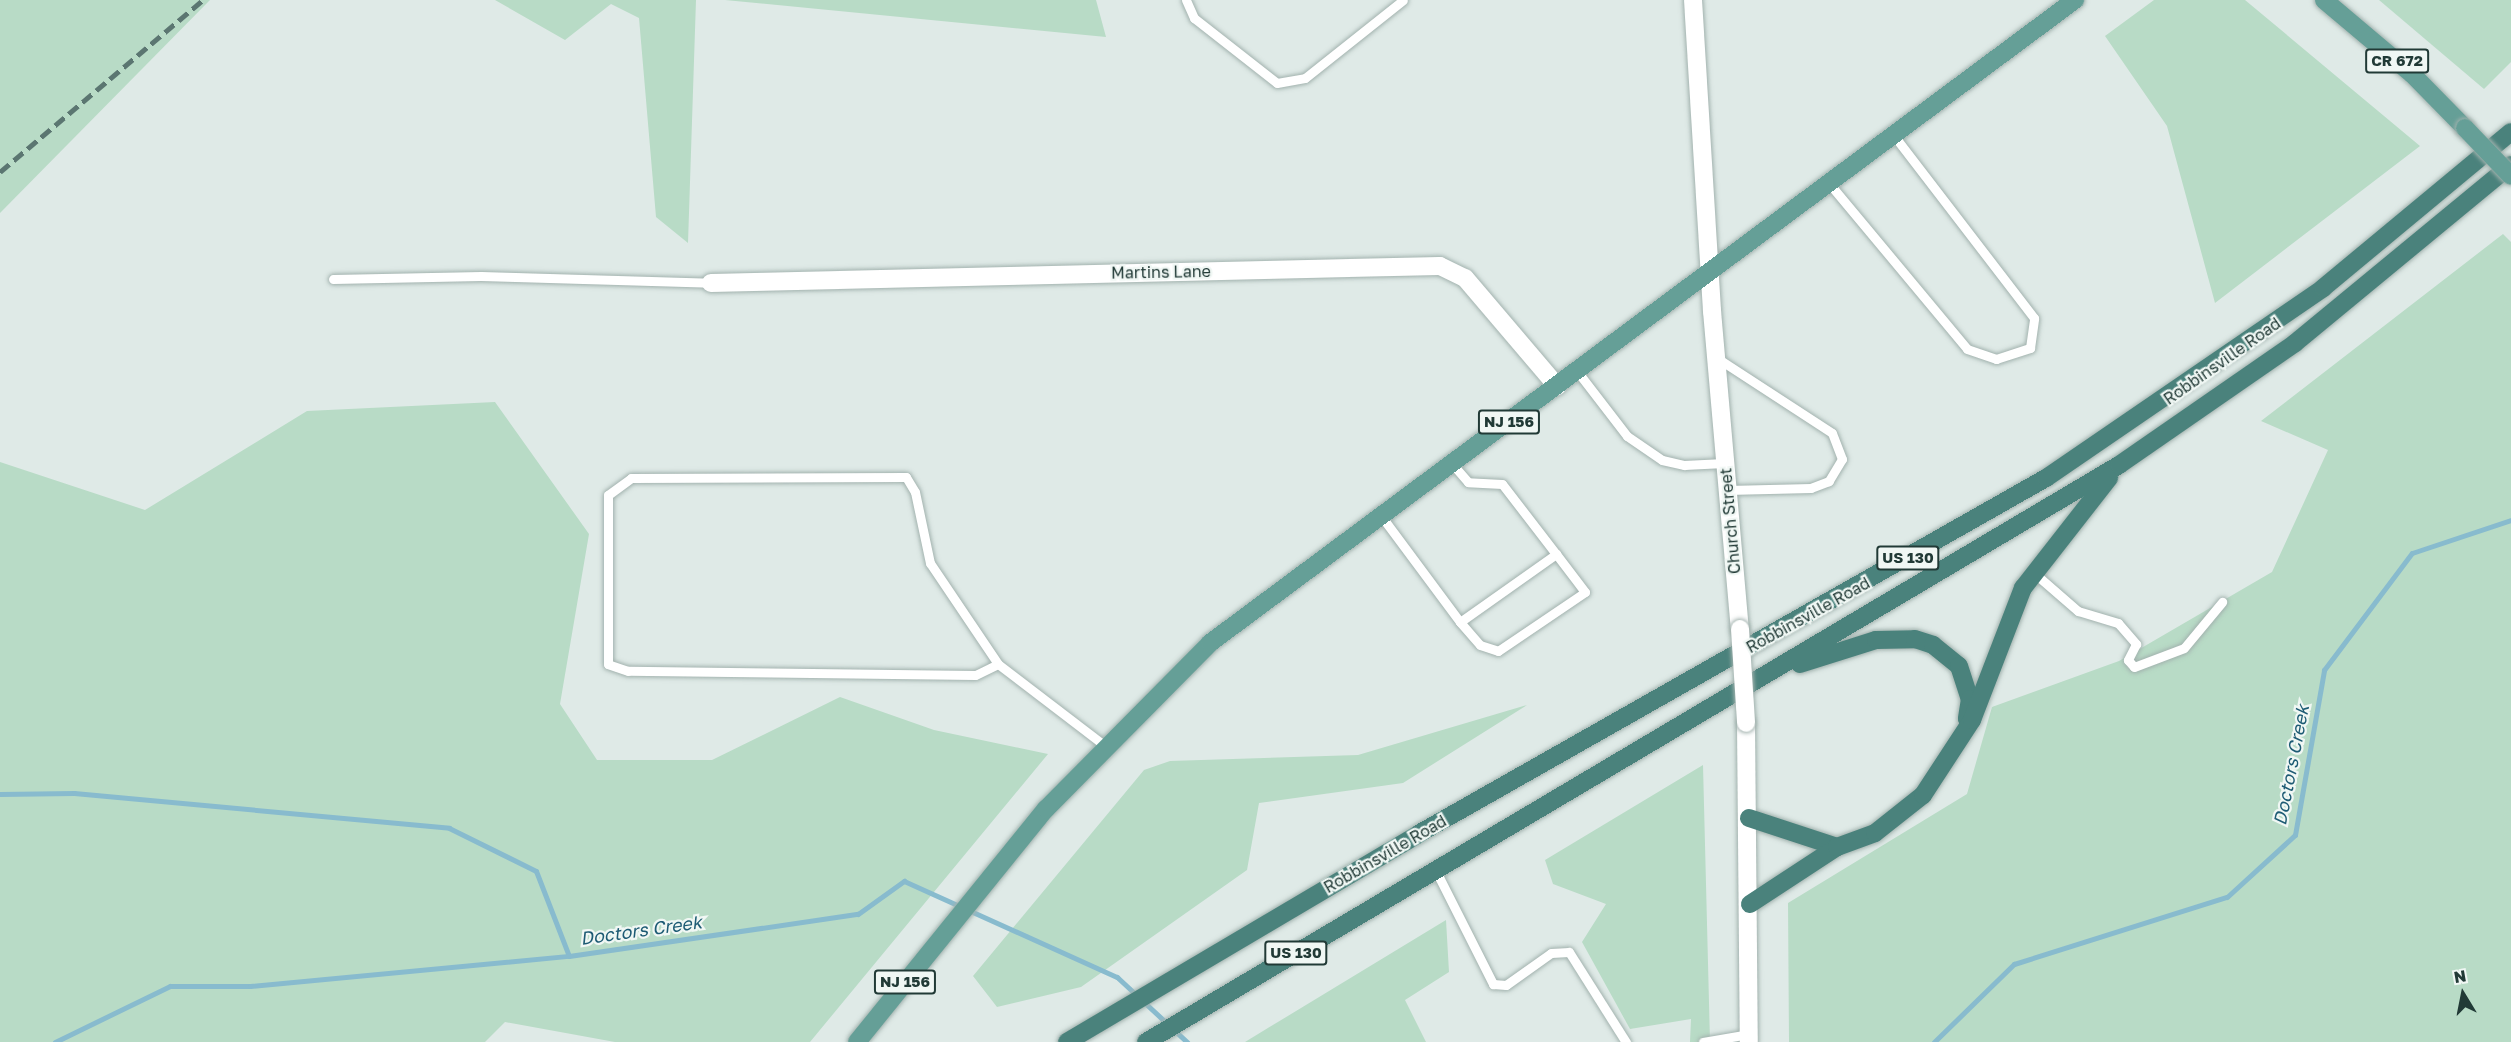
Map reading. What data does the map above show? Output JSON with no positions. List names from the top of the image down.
{
  "streets": {
    "highway": ["Robbinsville Road", "US 130"],
    "main road": ["CR 672", "NJ 156"],
    "street": ["Martins Lane", "Church Street"]
  },
  "crossings": [
    ["Martins Lane", "NJ 156"],
    ["NJ 156", "Church Street"]
  ],
  "water": ["Doctors Creek"],
  "north": "top"
}
